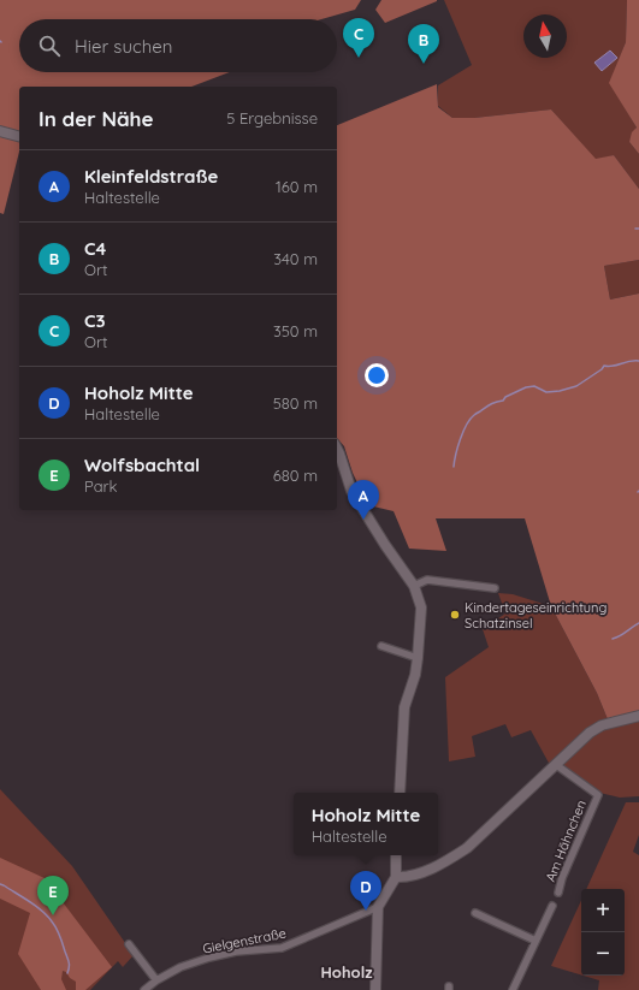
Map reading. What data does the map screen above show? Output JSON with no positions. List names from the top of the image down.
{
  "streets": {
    "street": ["Am Hähnchen", "Gielgenstraße"]
  },
  "districts": ["Hoholz"],
  "places": ["Kindertageseinrichtung Schatzinsel"],
  "north": "top",
  "page": {
    "pins": [
      "C",
      "B",
      "A",
      "D",
      "E"
    ],
    "search": "Hier suchen",
    "heading": ["In der Nähe", "5 Ergebnisse"],
    "list": [
      {
        "mark": "A",
        "name": "Kleinfeldstraße",
        "note": "Haltestelle",
        "value": "160 m"
      },
      {
        "mark": "B",
        "name": "C4",
        "note": "Ort",
        "value": "340 m"
      },
      {
        "mark": "C",
        "name": "C3",
        "note": "Ort",
        "value": "350 m"
      },
      {
        "mark": "D",
        "name": "Hoholz Mitte",
        "note": "Haltestelle",
        "value": "580 m"
      },
      {
        "mark": "E",
        "name": "Wolfsbachtal",
        "note": "Park",
        "value": "680 m"
      }
    ],
    "popup": ["Hoholz Mitte", "Haltestelle"],
    "map_buttons": ["+", "−"]
  }
}
